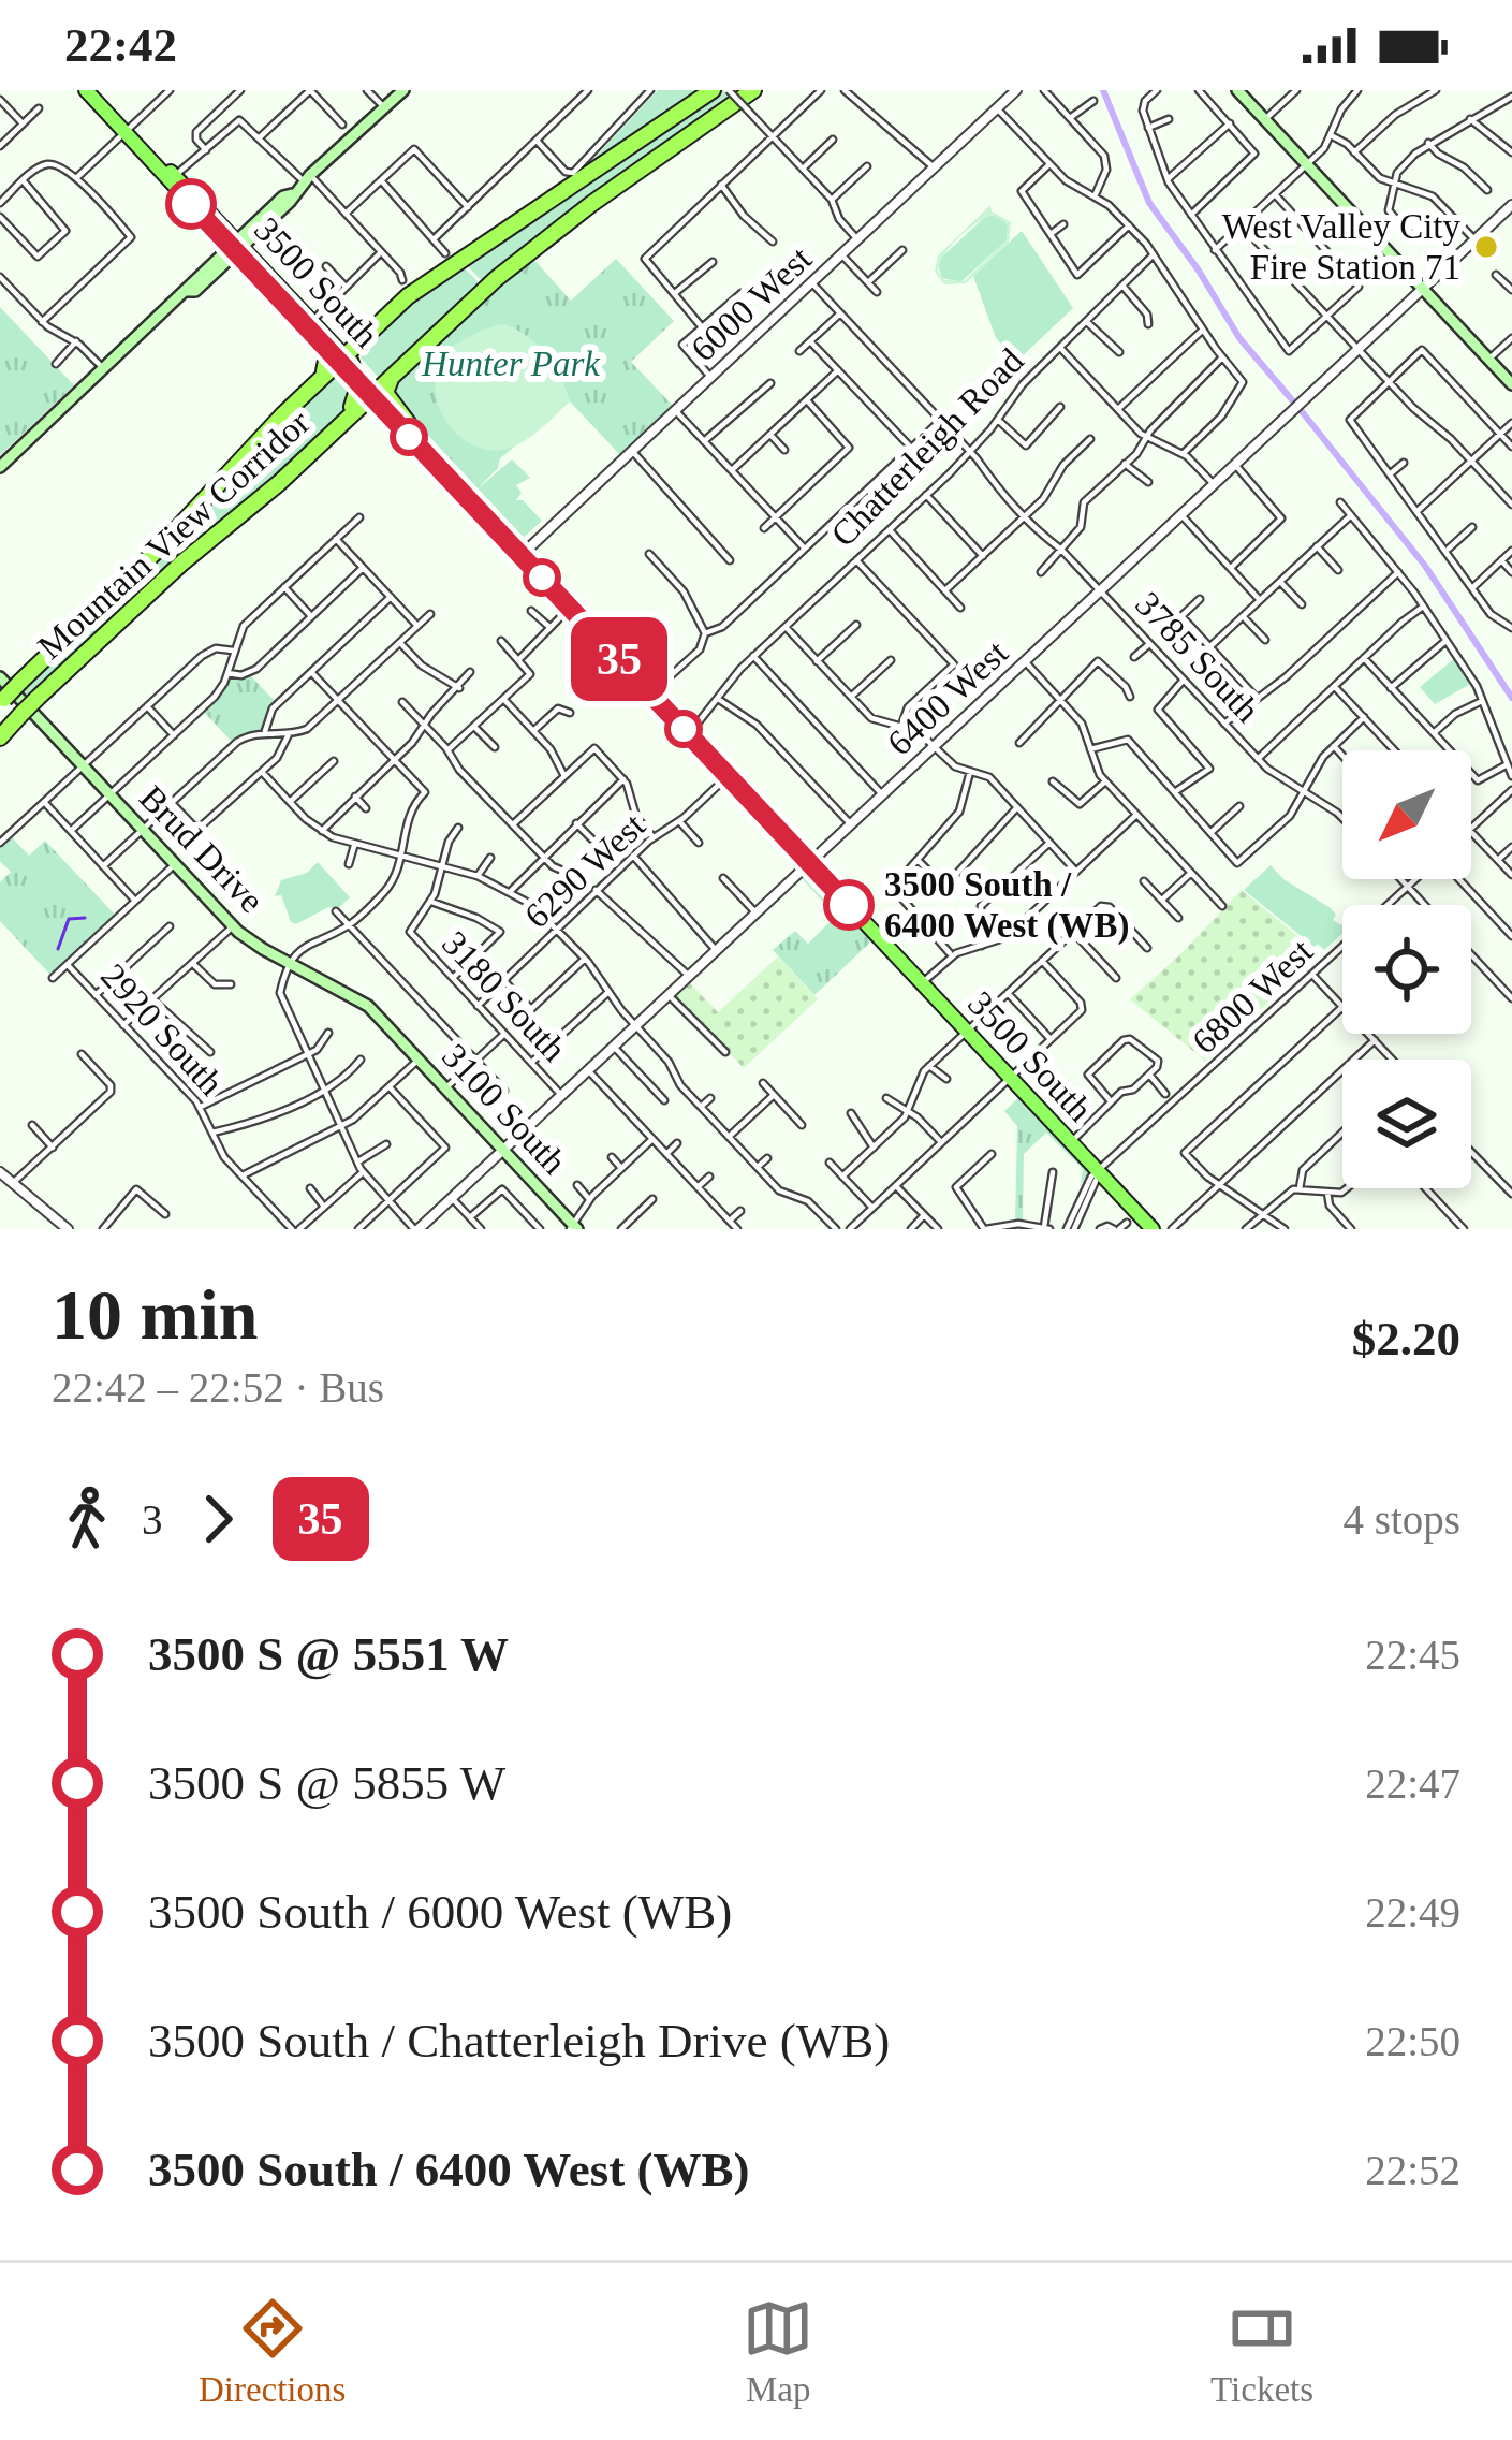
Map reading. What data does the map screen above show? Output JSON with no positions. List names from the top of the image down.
{
  "streets": {
    "highway": ["Mountain View Corridor"],
    "main road": ["3500 South", "Brud Drive", "3100 South"],
    "street": [
      "6000 West",
      "Chatterleigh Road",
      "3785 South",
      "6400 West",
      "6290 West",
      "3180 South",
      "6800 West",
      "2920 South"
    ]
  },
  "crossings": [
    ["3500 South", "6000 West"],
    ["3500 South", "Chatterleigh Road"],
    ["3500 South", "Mountain View Corridor"],
    ["3500 South", "6400 West"],
    ["3500 South", "6290 West"],
    ["3500 South", "6800 West"],
    ["6000 West", "3785 South"],
    ["Chatterleigh Road", "3785 South"],
    ["3785 South", "6400 West"],
    ["6400 West", "3180 South"],
    ["6400 West", "3100 South"],
    ["Brud Drive", "3100 South"],
    ["6290 West", "3180 South"]
  ],
  "parks": ["Hunter Park"],
  "places": ["West Valley City Fire Station 71", "3500 South / 6400 West (WB)"],
  "lines": ["bus line 35"],
  "north": "bottom left",
  "page": {
    "status": "22:42",
    "on_map": "35",
    "heading": ["10 min", "22:42 – 22:52 · Bus", "$2.20"],
    "legs": ["3", "35", "4 stops"],
    "list": [
      {
        "name": "3500 S @ 5551 W",
        "value": "22:45"
      },
      {
        "name": "3500 S @ 5855 W",
        "value": "22:47"
      },
      {
        "name": "3500 South / 6000 West (WB)",
        "value": "22:49"
      },
      {
        "name": "3500 South / Chatterleigh Drive (WB)",
        "value": "22:50"
      },
      {
        "name": "3500 South / 6400 West (WB)",
        "value": "22:52"
      }
    ],
    "tabs": ["Directions", "Map", "Tickets"]
  }
}
